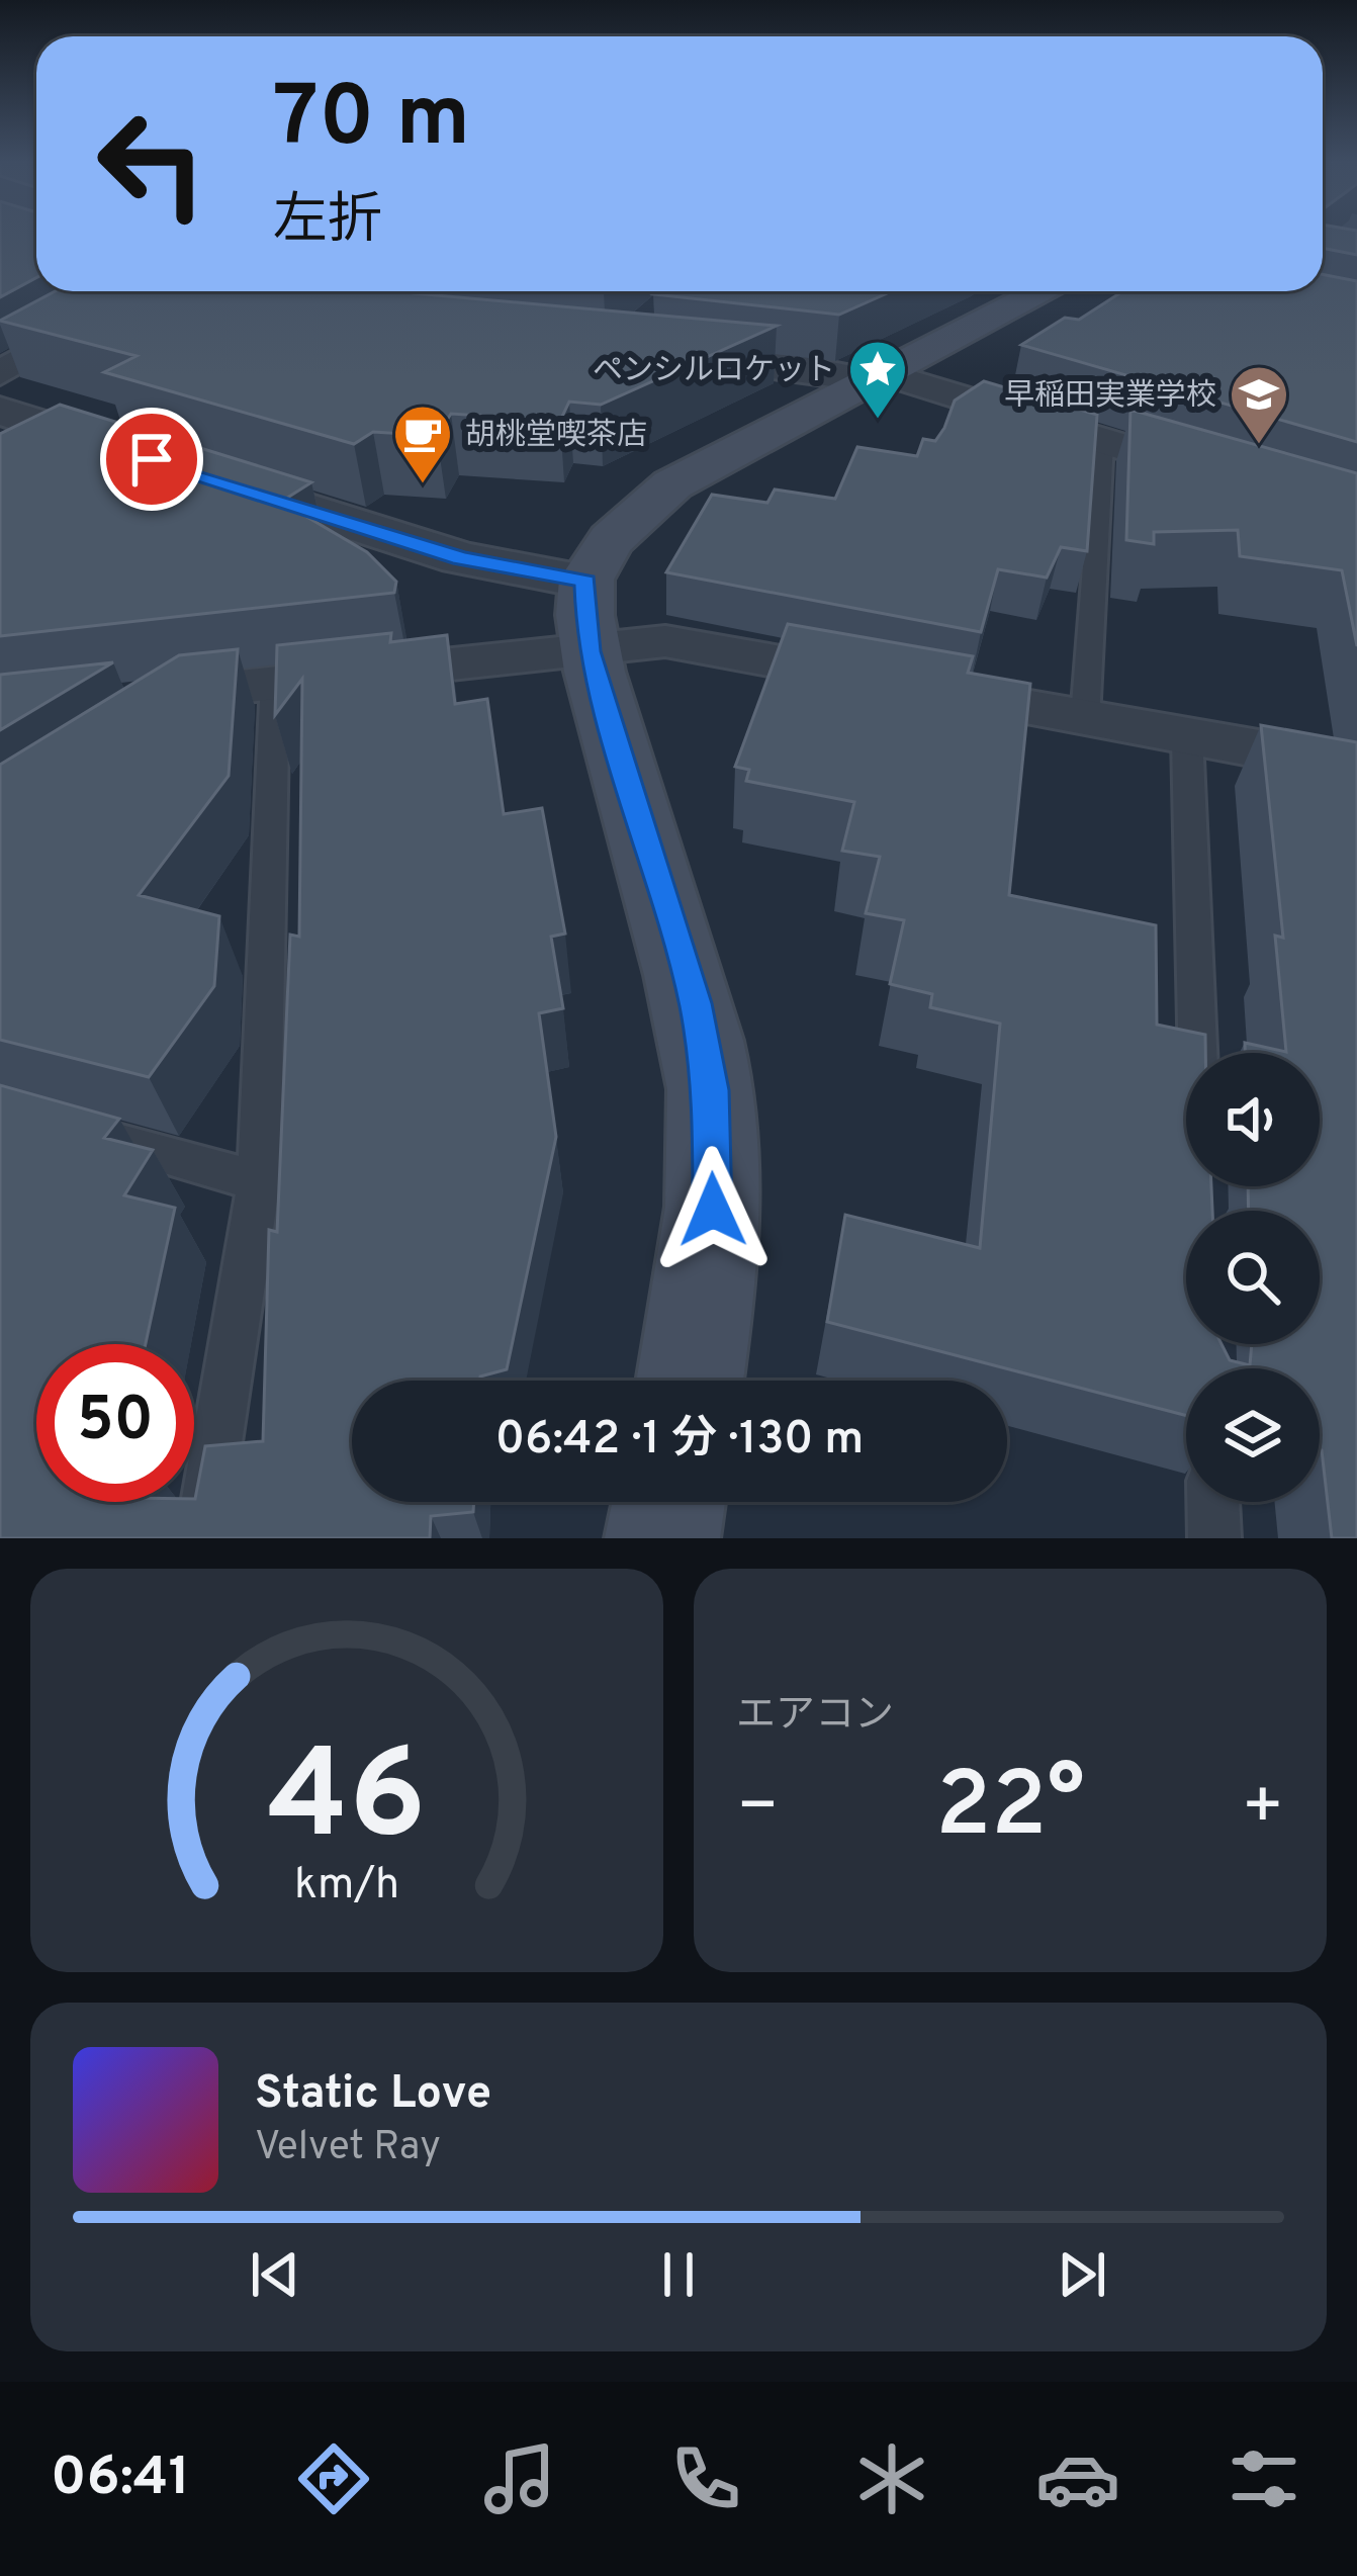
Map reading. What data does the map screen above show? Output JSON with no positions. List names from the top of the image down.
{
  "places": {
    "place": ["ペンシルロケット"],
    "school or university": ["早稲田実業学校"],
    "cafe": ["胡桃堂喫茶店"]
  },
  "page": {
    "turn": ["70 m", "左折"],
    "limit": "50",
    "trip": "06:42 · 1 分 · 130 m",
    "tile": "エアコン",
    "heat": ["−", "22°", "+"],
    "song": ["Static Love", "Velvet Ray"],
    "tabs": "06:41",
    "gauge": ["46", "km/h"]
  }
}
